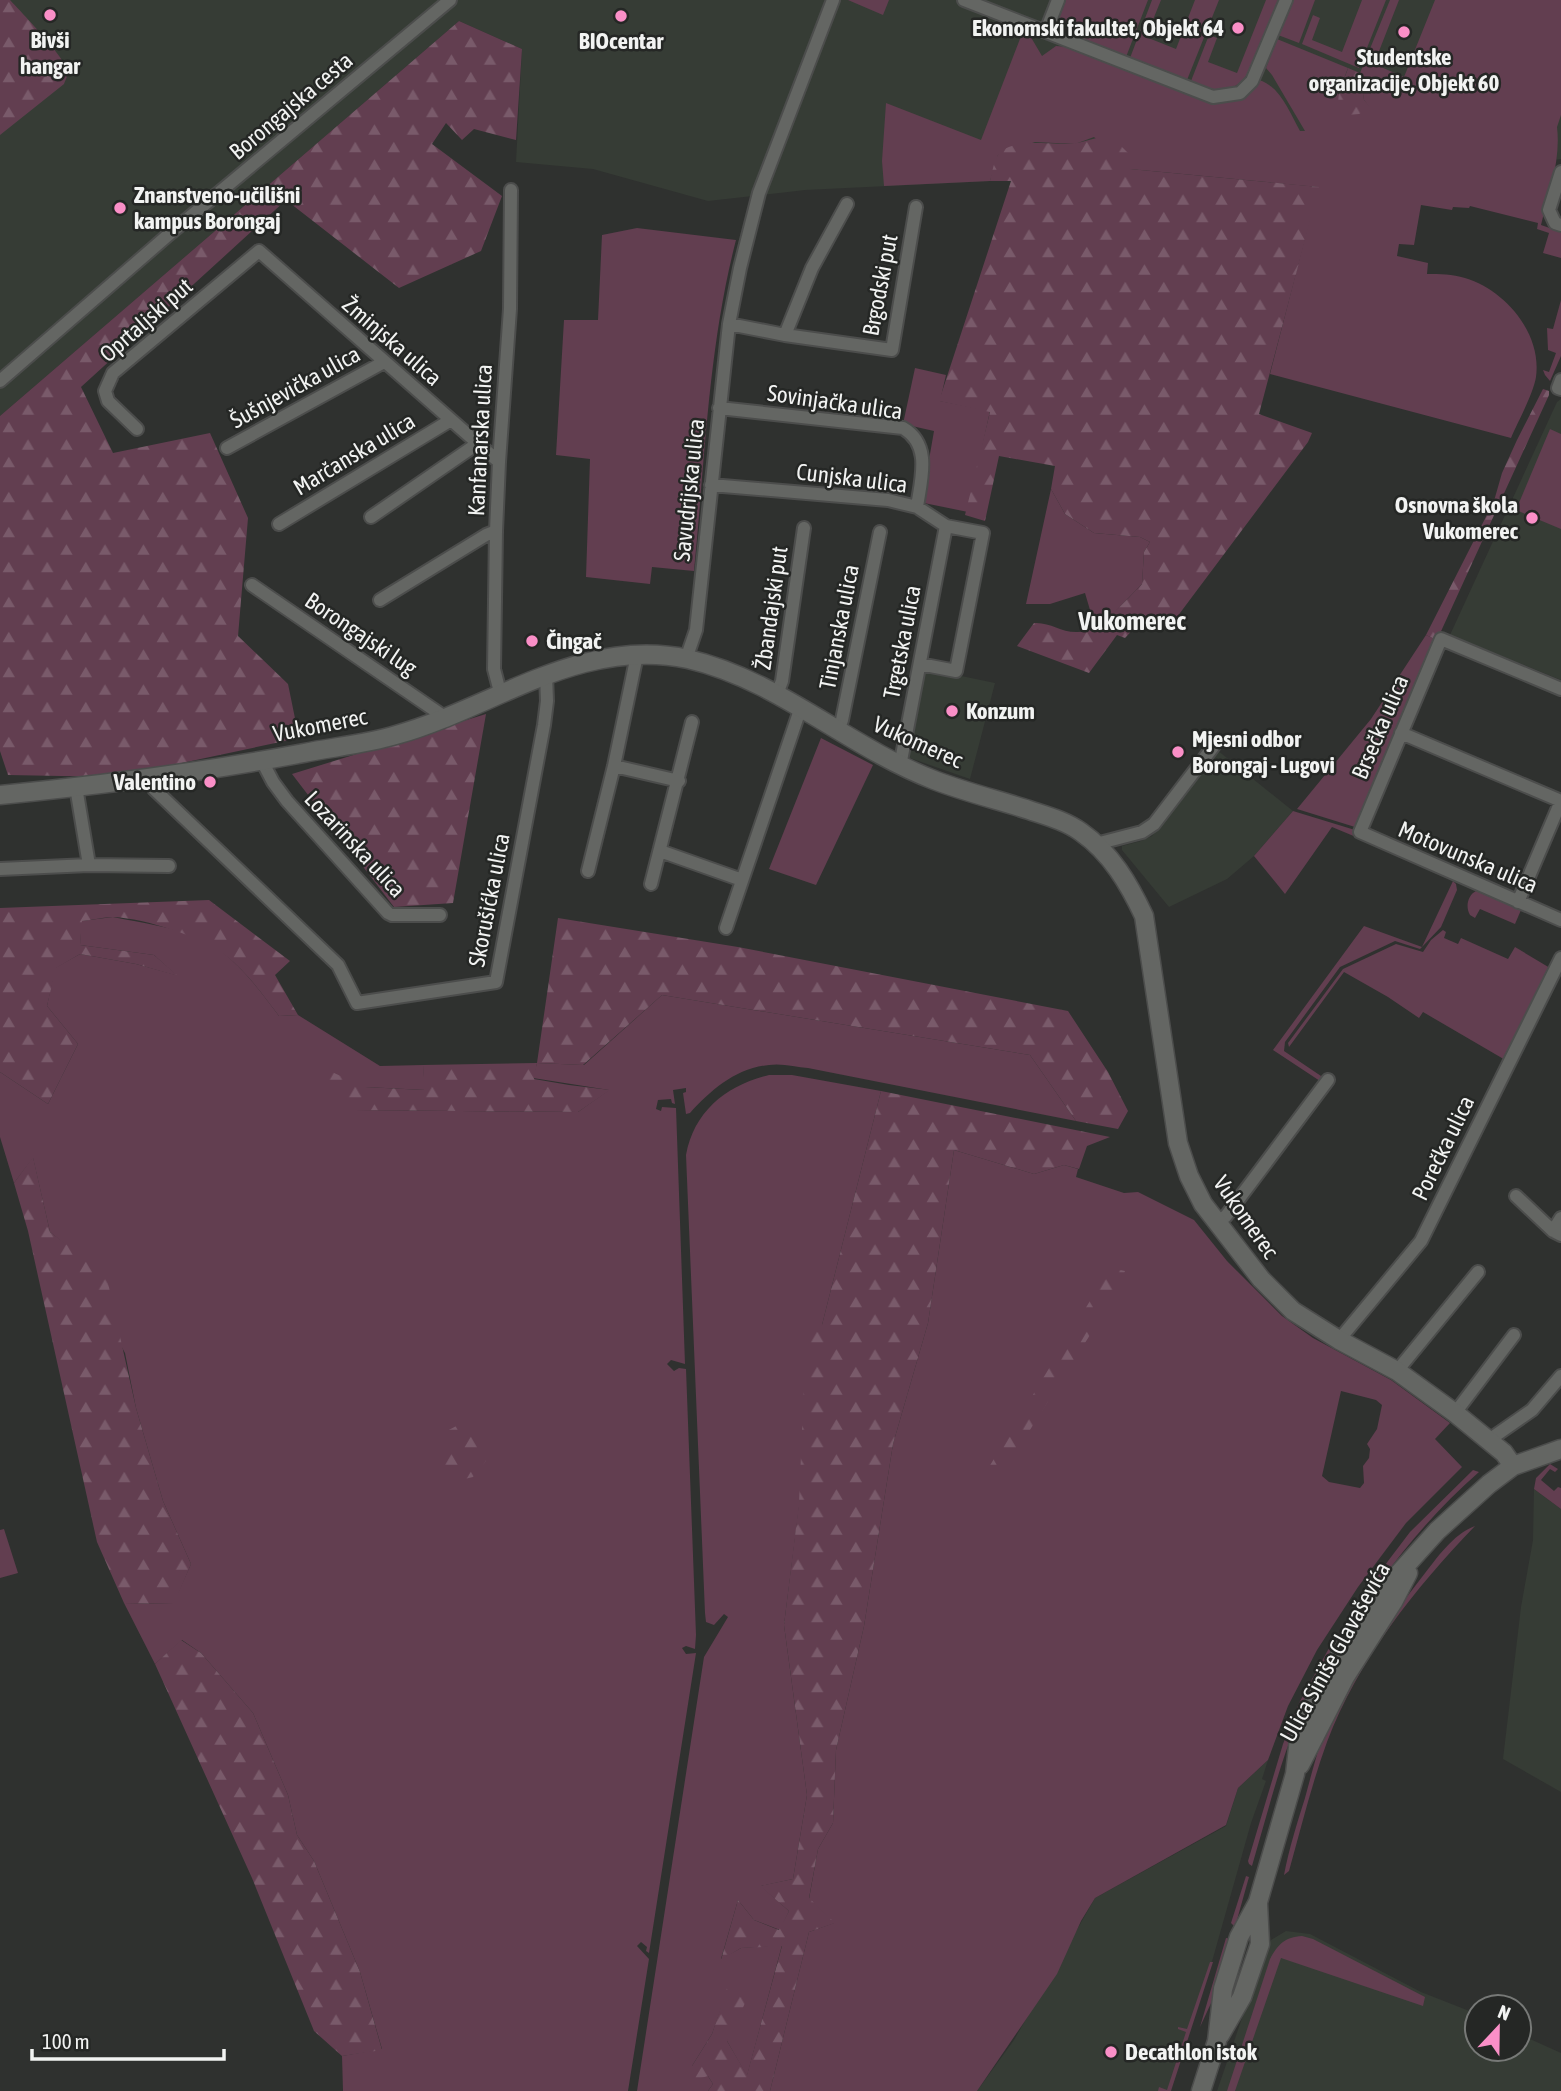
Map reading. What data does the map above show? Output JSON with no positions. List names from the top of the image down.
{
  "streets": {
    "street": [
      "Borongajska cesta",
      "Brgodski put",
      "Oprtaljski put",
      "Žminjska ulica",
      "Šušnjevička ulica",
      "Sovinjačka ulica",
      "Kanfanarska ulica",
      "Marčanska ulica",
      "Cunjska ulica",
      "Savudrijska ulica",
      "Žbandajski put",
      "Tinjanska ulica",
      "Borongajski lug",
      "Trgetska ulica",
      "Vukomerec",
      "Brsečka ulica",
      "Lozarinska ulica",
      "Motovunska ulica",
      "Skorušićka ulica",
      "Porečka ulica",
      "Ulica Siniše Glavaševića"
    ]
  },
  "crossings": [
    ["Oprtaljski put", "Žminjska ulica"],
    ["Žminjska ulica", "Šušnjevička ulica"],
    ["Žminjska ulica", "Kanfanarska ulica"],
    ["Žminjska ulica", "Marčanska ulica"],
    ["Sovinjačka ulica", "Cunjska ulica"],
    ["Sovinjačka ulica", "Savudrijska ulica"],
    ["Kanfanarska ulica", "Vukomerec"],
    ["Cunjska ulica", "Savudrijska ulica"],
    ["Cunjska ulica", "Trgetska ulica"],
    ["Savudrijska ulica", "Vukomerec"],
    ["Žbandajski put", "Vukomerec"],
    ["Tinjanska ulica", "Vukomerec"],
    ["Borongajski lug", "Vukomerec"],
    ["Trgetska ulica", "Vukomerec"],
    ["Vukomerec", "Lozarinska ulica"],
    ["Vukomerec", "Skorušićka ulica"],
    ["Vukomerec", "Porečka ulica"],
    ["Vukomerec", "Ulica Siniše Glavaševića"],
    ["Brsečka ulica", "Motovunska ulica"]
  ],
  "districts": ["Vukomerec"],
  "places": [
    "Bivši hangar",
    "BIOcentar",
    "Ekonomski fakultet, Objekt 64",
    "Studentske organizacije, Objekt 60",
    "Znanstveno-učilišni kampus Borongaj",
    "Osnovna škola Vukomerec",
    "Čingač",
    "Konzum",
    "Mjesni odbor Borongaj - Lugovi",
    "Valentino",
    "Decathlon istok"
  ],
  "scale_bar": "100 m",
  "north": "top"
}
